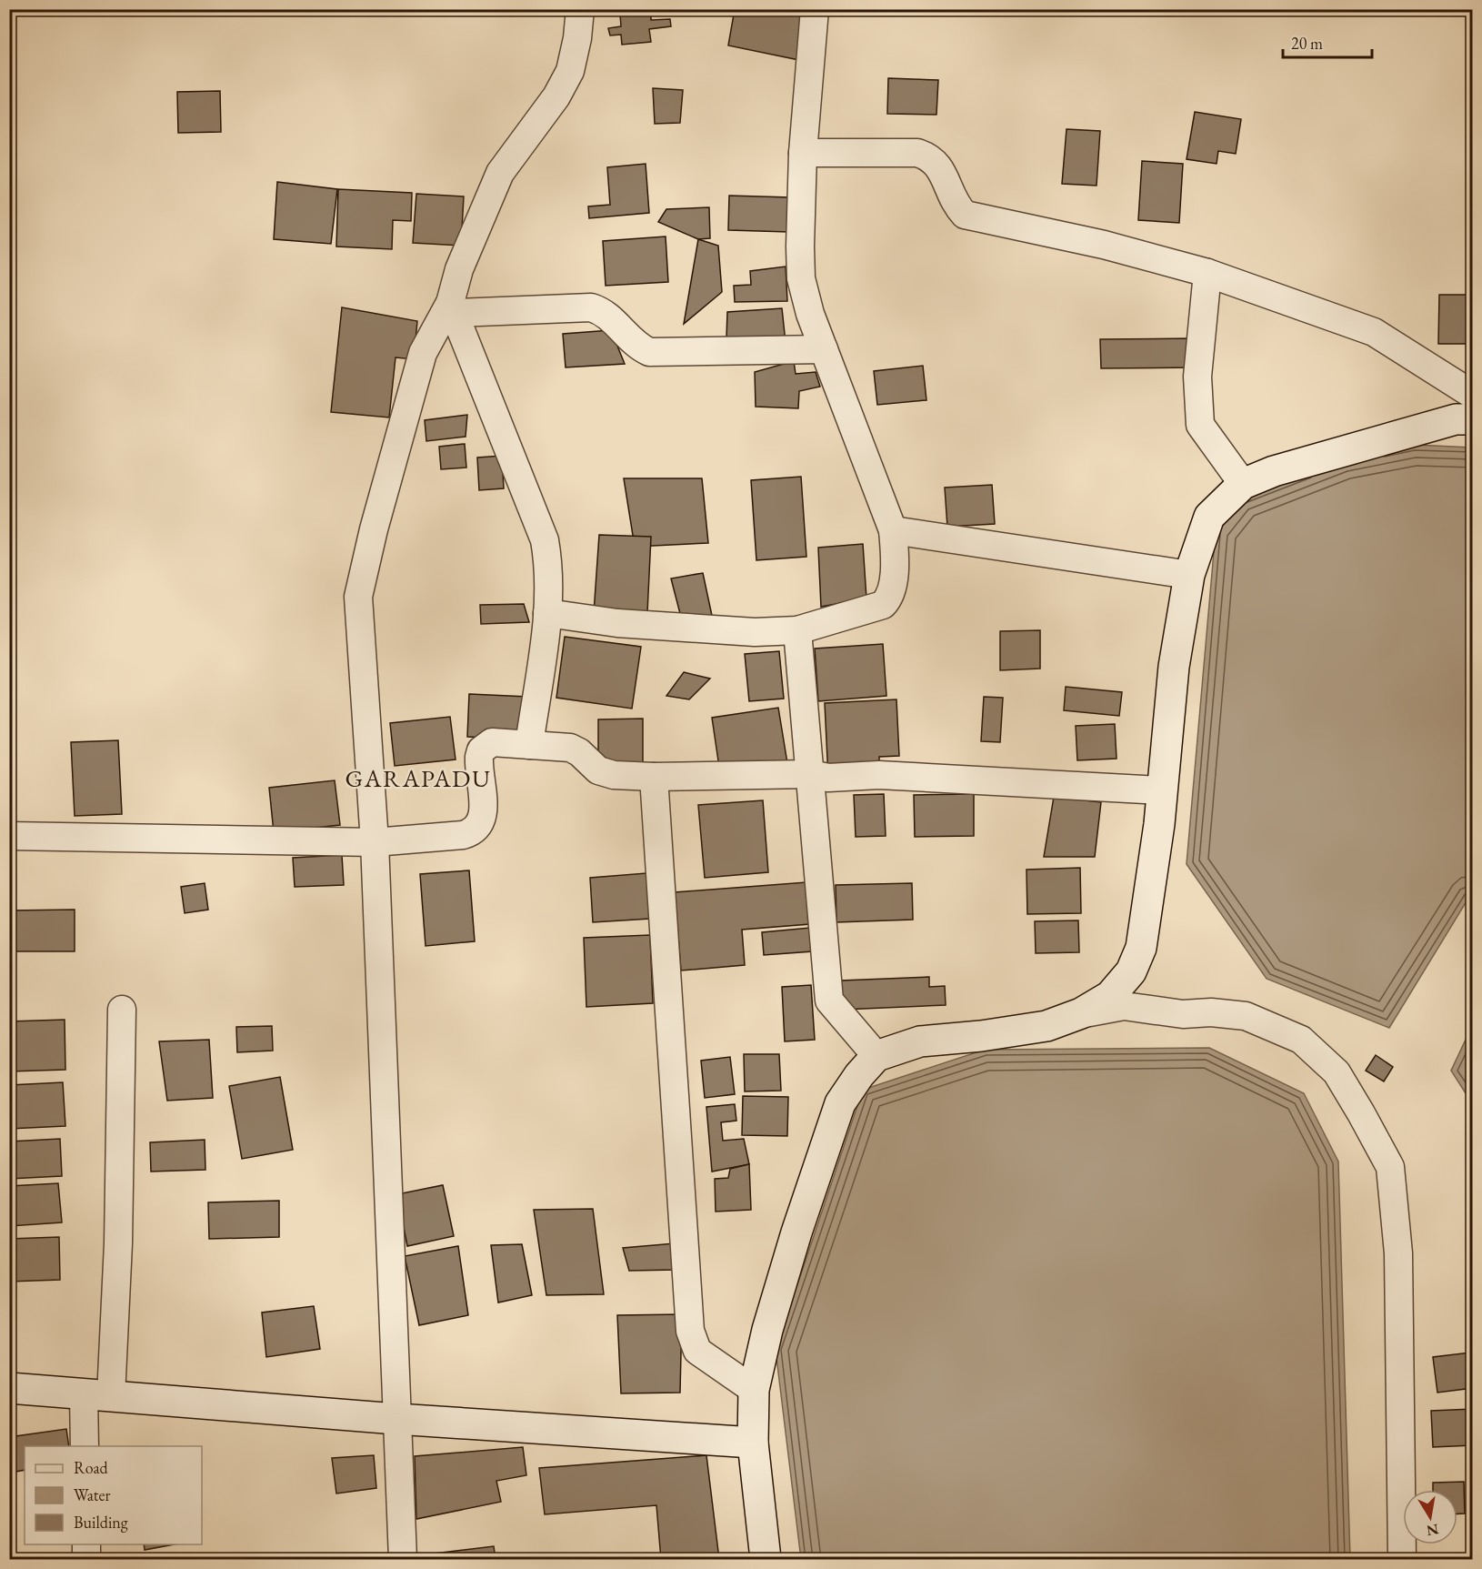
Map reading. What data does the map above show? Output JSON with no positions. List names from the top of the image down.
{
  "districts": ["GARAPADU"],
  "legend": ["Road", "Water", "Building"],
  "scale_bar": "20 m",
  "north": "bottom"
}
